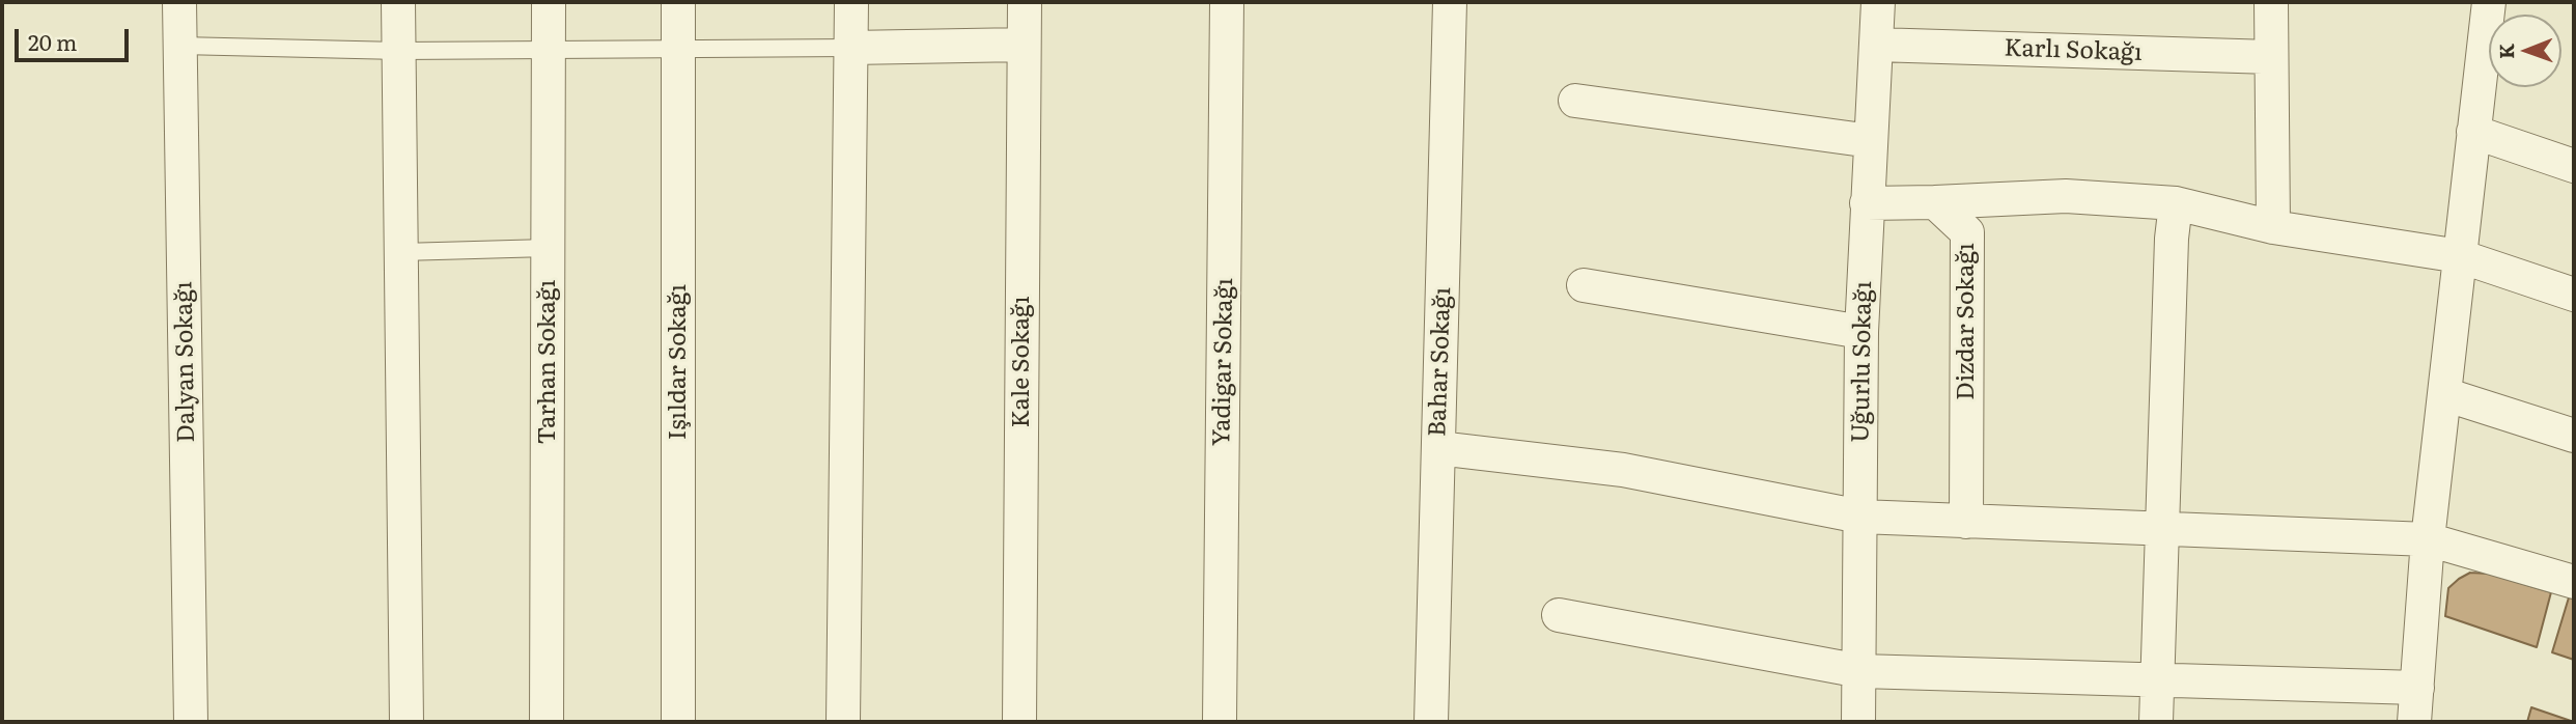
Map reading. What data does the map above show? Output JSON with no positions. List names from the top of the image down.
{
  "streets": {
    "street": [
      "Karlı Sokağı",
      "Dizdar Sokağı",
      "Dalyan Sokağı",
      "Tarhan Sokağı",
      "Işıldar Sokağı",
      "Kale Sokağı",
      "Yadigar Sokağı",
      "Bahar Sokağı",
      "Uğurlu Sokağı"
    ]
  },
  "crossings": [
    ["Karlı Sokağı", "Uğurlu Sokağı"]
  ],
  "scale_bar": "20 m",
  "north": "left"
}
